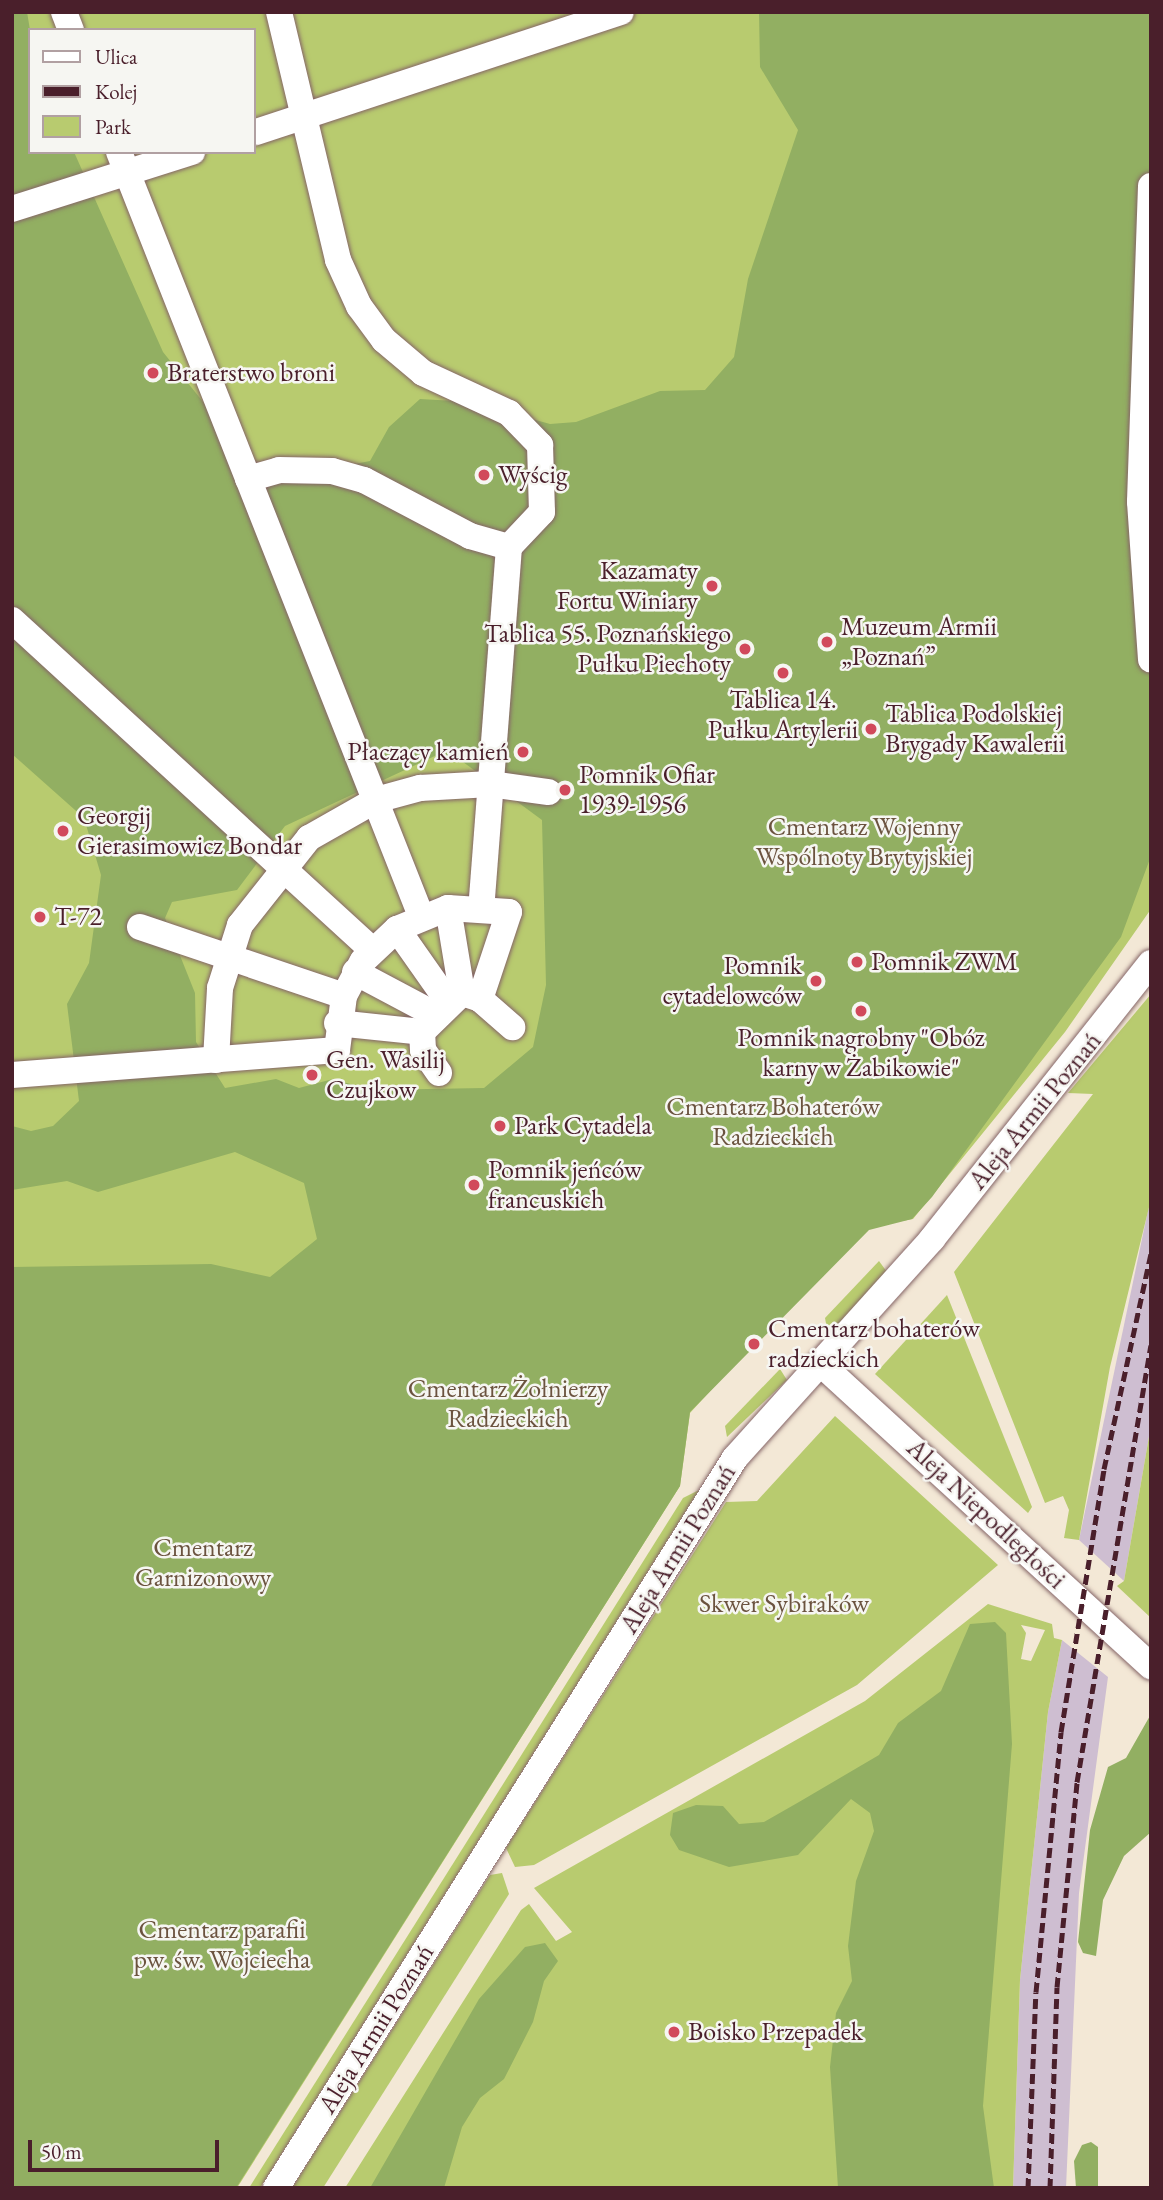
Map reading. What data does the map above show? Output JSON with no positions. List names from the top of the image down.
{
  "streets": {
    "street": ["Aleja Armii Poznań", "Aleja Niepodległości"]
  },
  "crossings": [
    ["Aleja Armii Poznań", "Aleja Niepodległości"]
  ],
  "parks": [
    "Cmentarz Wojenny Wspólnoty Brytyjskiej",
    "Cmentarz Bohaterów Radzieckich",
    "Cmentarz Żołnierzy Radzieckich",
    "Cmentarz Garnizonowy",
    "Skwer Sybiraków",
    "Cmentarz parafii pw. św. Wojciecha"
  ],
  "places": [
    "Braterstwo broni",
    "Wyścig",
    "Kazamaty Fortu Winiary",
    "Muzeum Armii „Poznań”",
    "Tablica 55. Poznańskiego Pułku Piechoty",
    "Tablica 14. Pułku Artylerii",
    "Tablica Podolskiej Brygady Kawalerii",
    "Płaczący kamień",
    "Pomnik Ofiar 1939-1956",
    "Georgij Gierasimowicz Bondar",
    "T-72",
    "Pomnik ZWM",
    "Pomnik cytadelowców",
    "Pomnik nagrobny \"Obóz karny w Żabikowie\"",
    "Gen. Wasilij Czujkow",
    "Park Cytadela",
    "Pomnik jeńców francuskich",
    "Cmentarz bohaterów radzieckich",
    "Boisko Przepadek"
  ],
  "legend": ["Ulica", "Kolej", "Park"],
  "scale_bar": "50 m"
}
